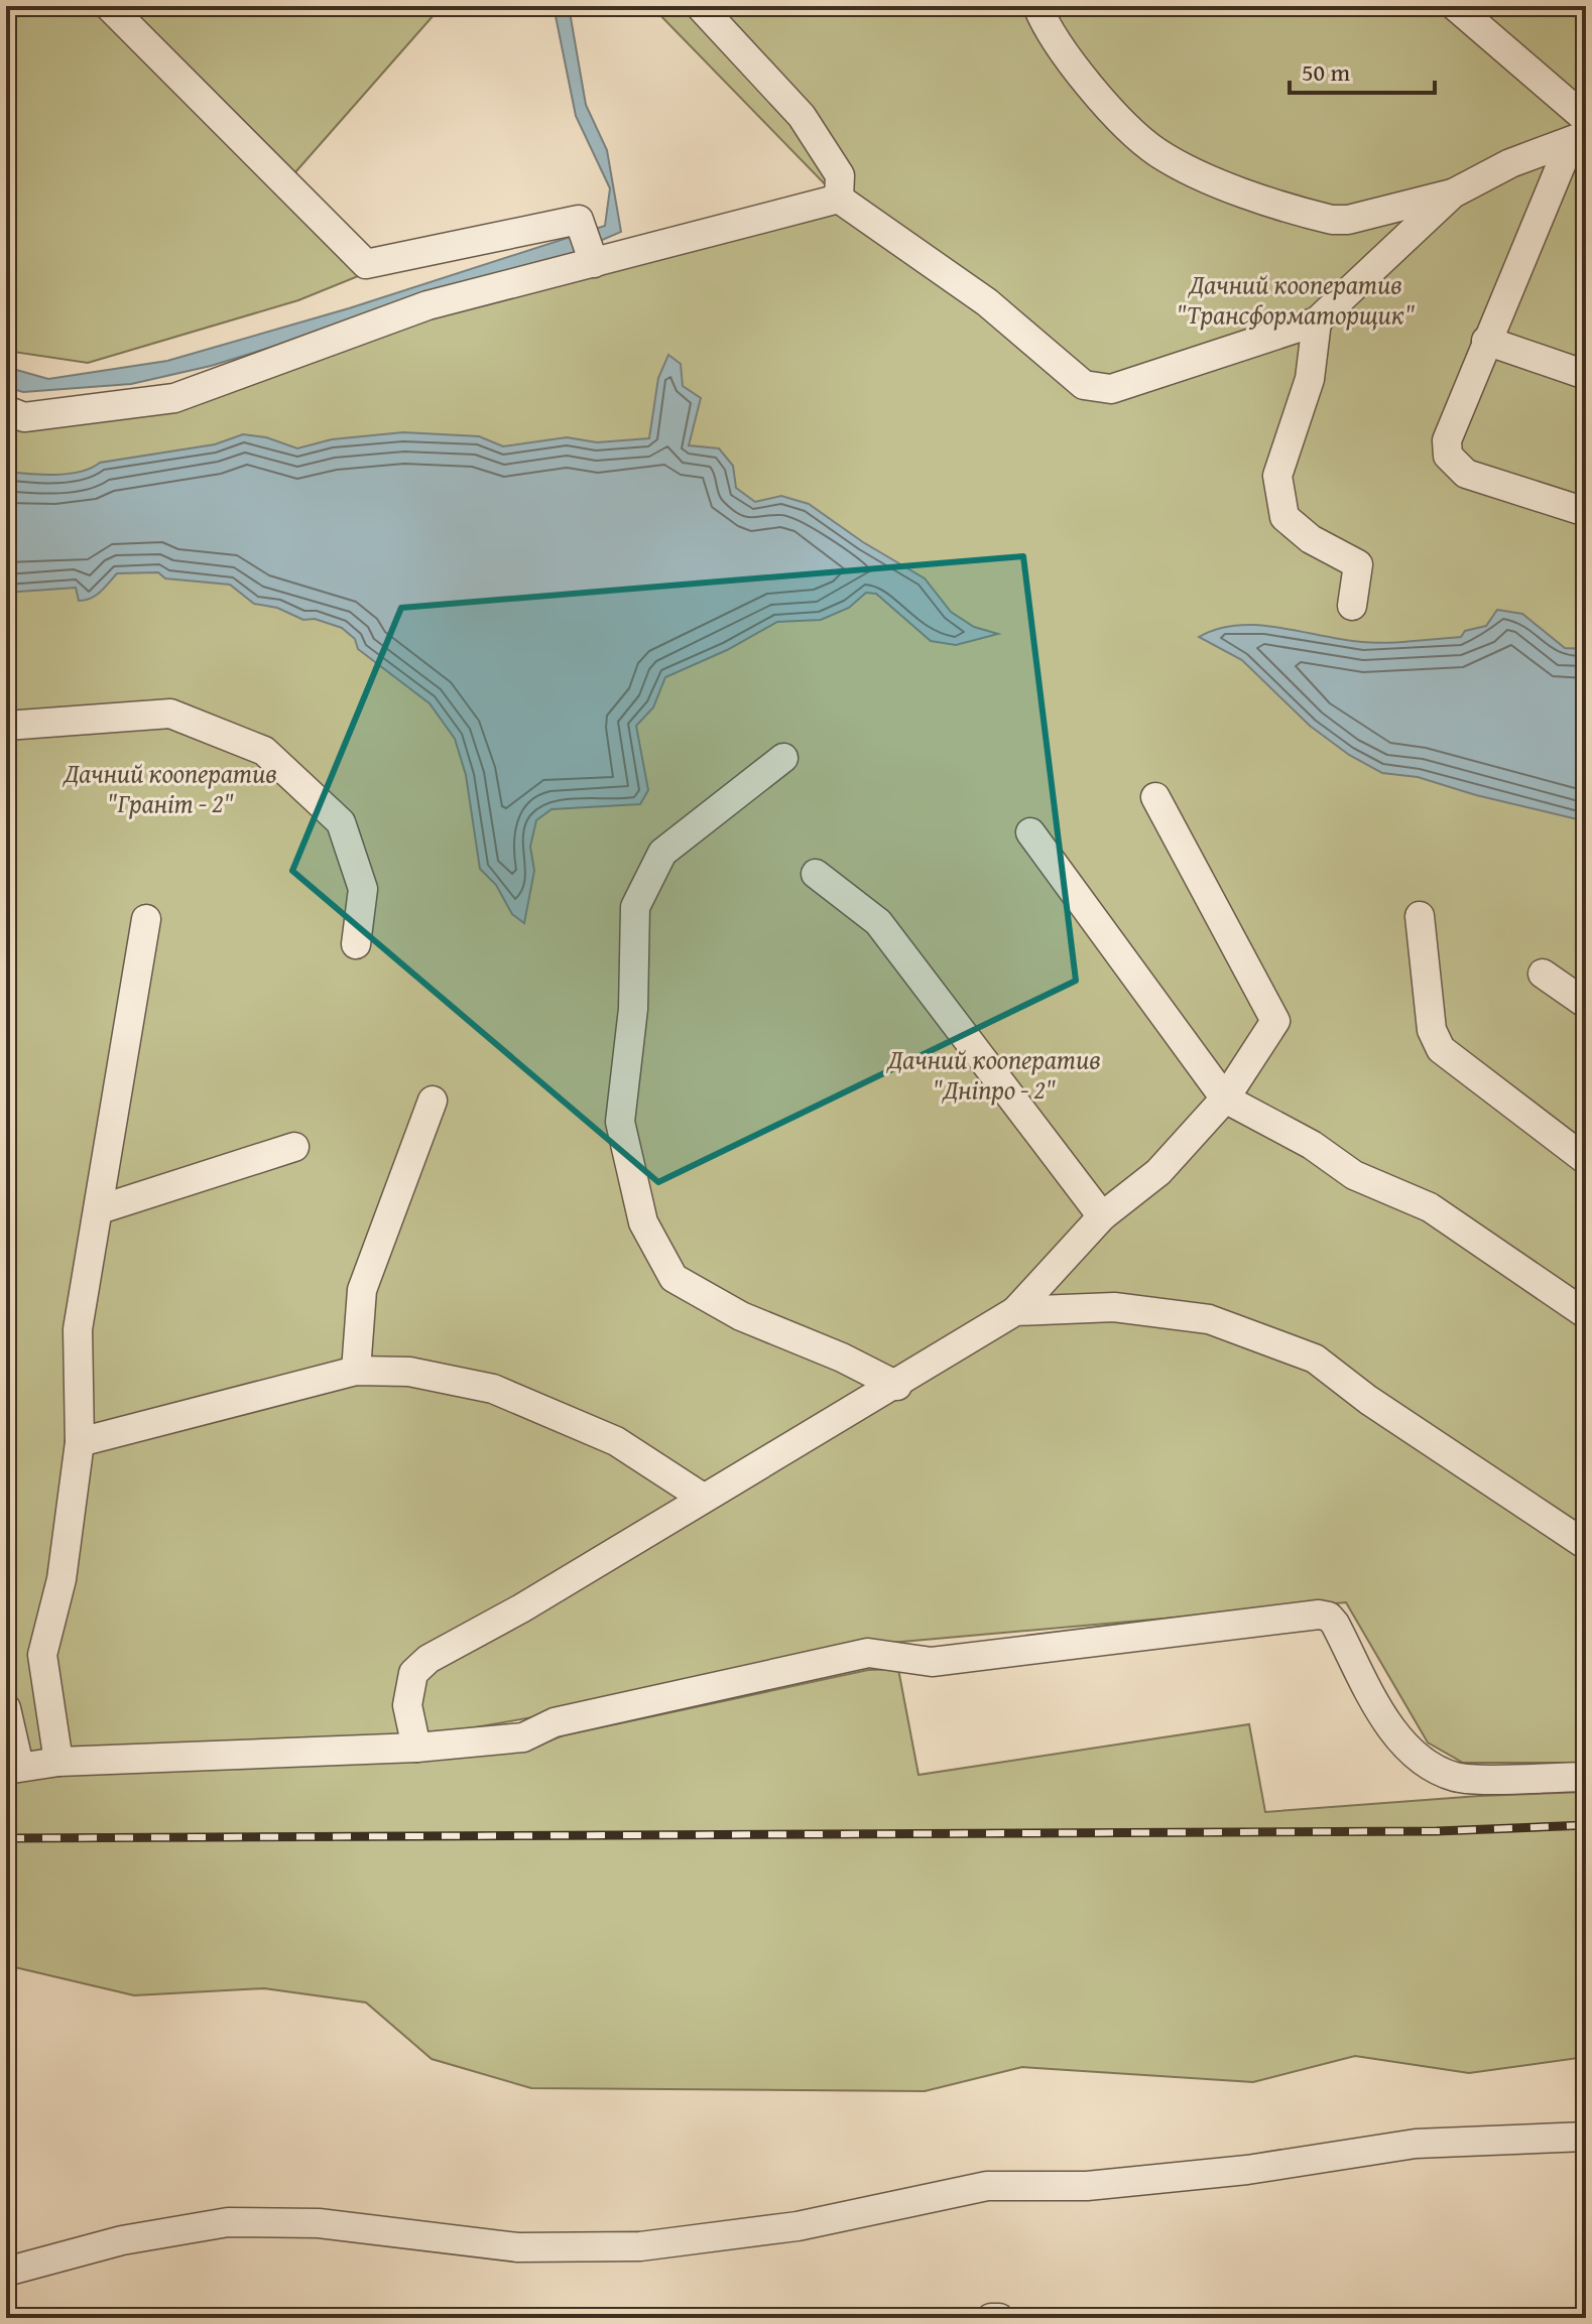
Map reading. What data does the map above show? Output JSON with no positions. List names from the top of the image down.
{
  "parks": ["Дачний кооператив \"Трансформаторщик\"", "Дачний кооператив \"Граніт - 2\"", "Дачний кооператив \"Дніпро - 2\""],
  "scale_bar": "50 m"
}
